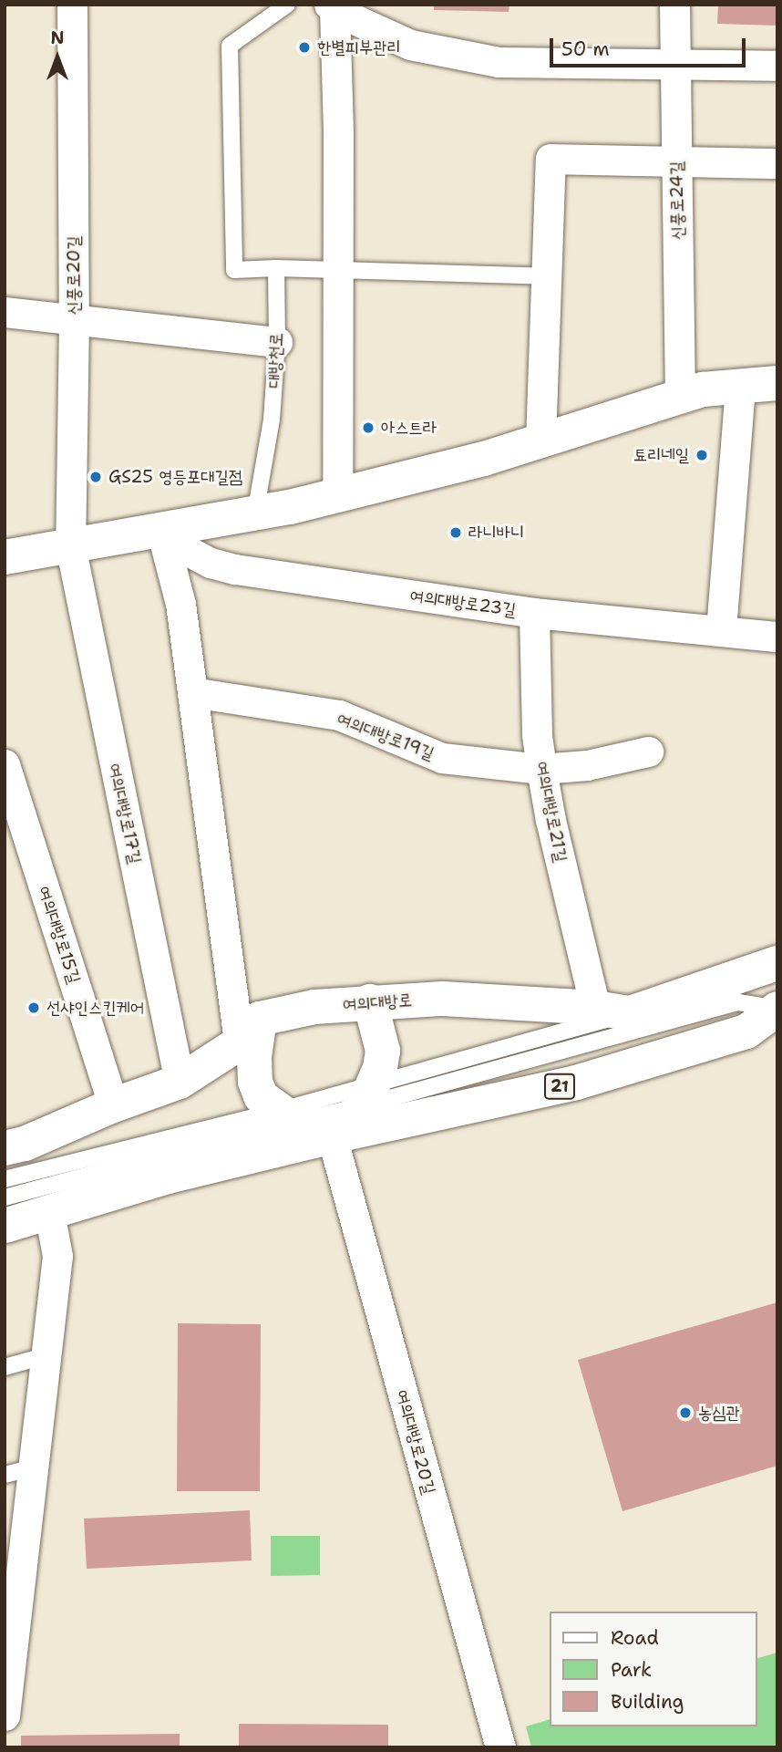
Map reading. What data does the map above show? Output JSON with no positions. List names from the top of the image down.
{
  "streets": {
    "main road": ["여의대방로", "21"],
    "street": [
      "신풍로24길",
      "신풍로20길",
      "여의대방로23길",
      "여의대방로19길",
      "여의대방로21길",
      "여의대방로17길",
      "여의대방로15길",
      "여의대방로20길"
    ],
    "lane": ["대방천로"]
  },
  "crossings": [
    ["신풍로20길", "여의대방로17길"],
    ["여의대방로23길", "여의대방로21길"],
    ["여의대방로19길", "여의대방로21길"],
    ["여의대방로21길", "여의대방로"],
    ["여의대방로17길", "여의대방로"],
    ["여의대방로15길", "여의대방로"],
    ["21", "여의대방로20길"]
  ],
  "places": [
    "한별피부관리",
    "아스트라",
    "툐리네일",
    "GS25 영등포대길점",
    "라니바니",
    "선샤인스킨케어",
    "농심관"
  ],
  "legend": ["Road", "Park", "Building"],
  "scale_bar": "50 m",
  "north": "top"
}
